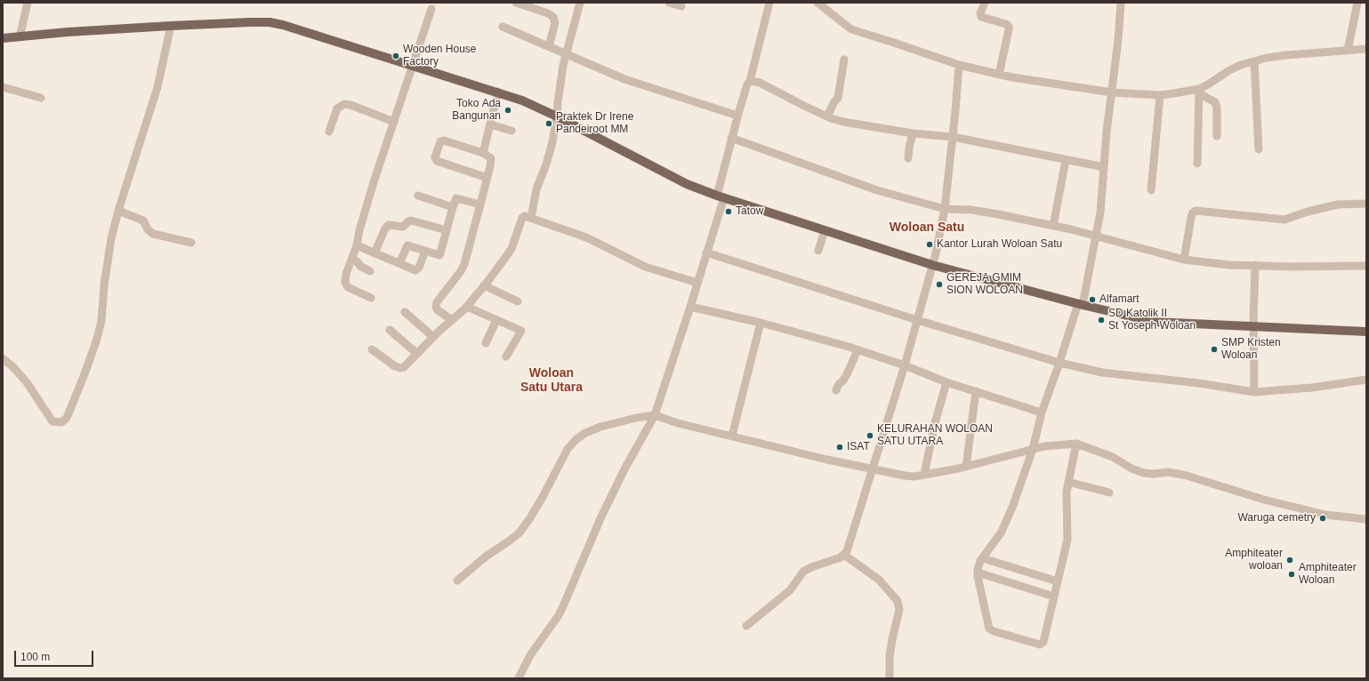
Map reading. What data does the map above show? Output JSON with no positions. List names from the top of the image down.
{
  "districts": ["Woloan Satu", "Woloan Satu Utara"],
  "places": [
    "Wooden House Factory",
    "Toko Ada Bangunan",
    "Praktek Dr Irene Pandeiroot MM",
    "Tatow",
    "Kantor Lurah Woloan Satu",
    "GEREJA GMIM SION WOLOAN",
    "Alfamart",
    "SD Katolik II St Yoseph Woloan",
    "SMP Kristen Woloan",
    "KELURAHAN WOLOAN SATU UTARA",
    "ISAT",
    "Waruga cemetry",
    "Amphiteater woloan",
    "Amphiteater Woloan"
  ],
  "scale_bar": "100 m"
}
